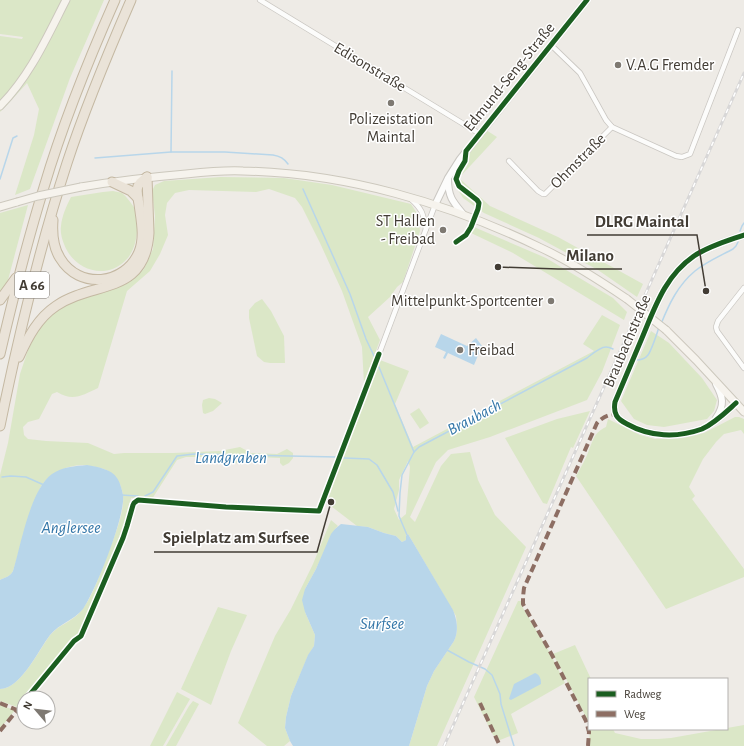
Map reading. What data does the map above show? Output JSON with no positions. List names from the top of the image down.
{
  "streets": {
    "highway": ["A 66"],
    "street": [
      "Edisonstraße",
      "Edmund-Seng-Straße",
      "Ohmstraße",
      "Braubachstraße"
    ]
  },
  "crossings": [
    ["Edisonstraße", "Edmund-Seng-Straße"]
  ],
  "water": [
    "Braubach",
    "Landgraben",
    "Anglersee",
    "Surfsee"
  ],
  "places": [
    "V.A.G Fremder",
    "Polizeistation Maintal",
    "ST Hallen - Freibad",
    "Milano",
    "DLRG Maintal",
    "Mittelpunkt-Sportcenter",
    "Freibad",
    "Spielplatz am Surfsee"
  ],
  "legend": ["Radweg", "Weg"],
  "north": "top left"
}
